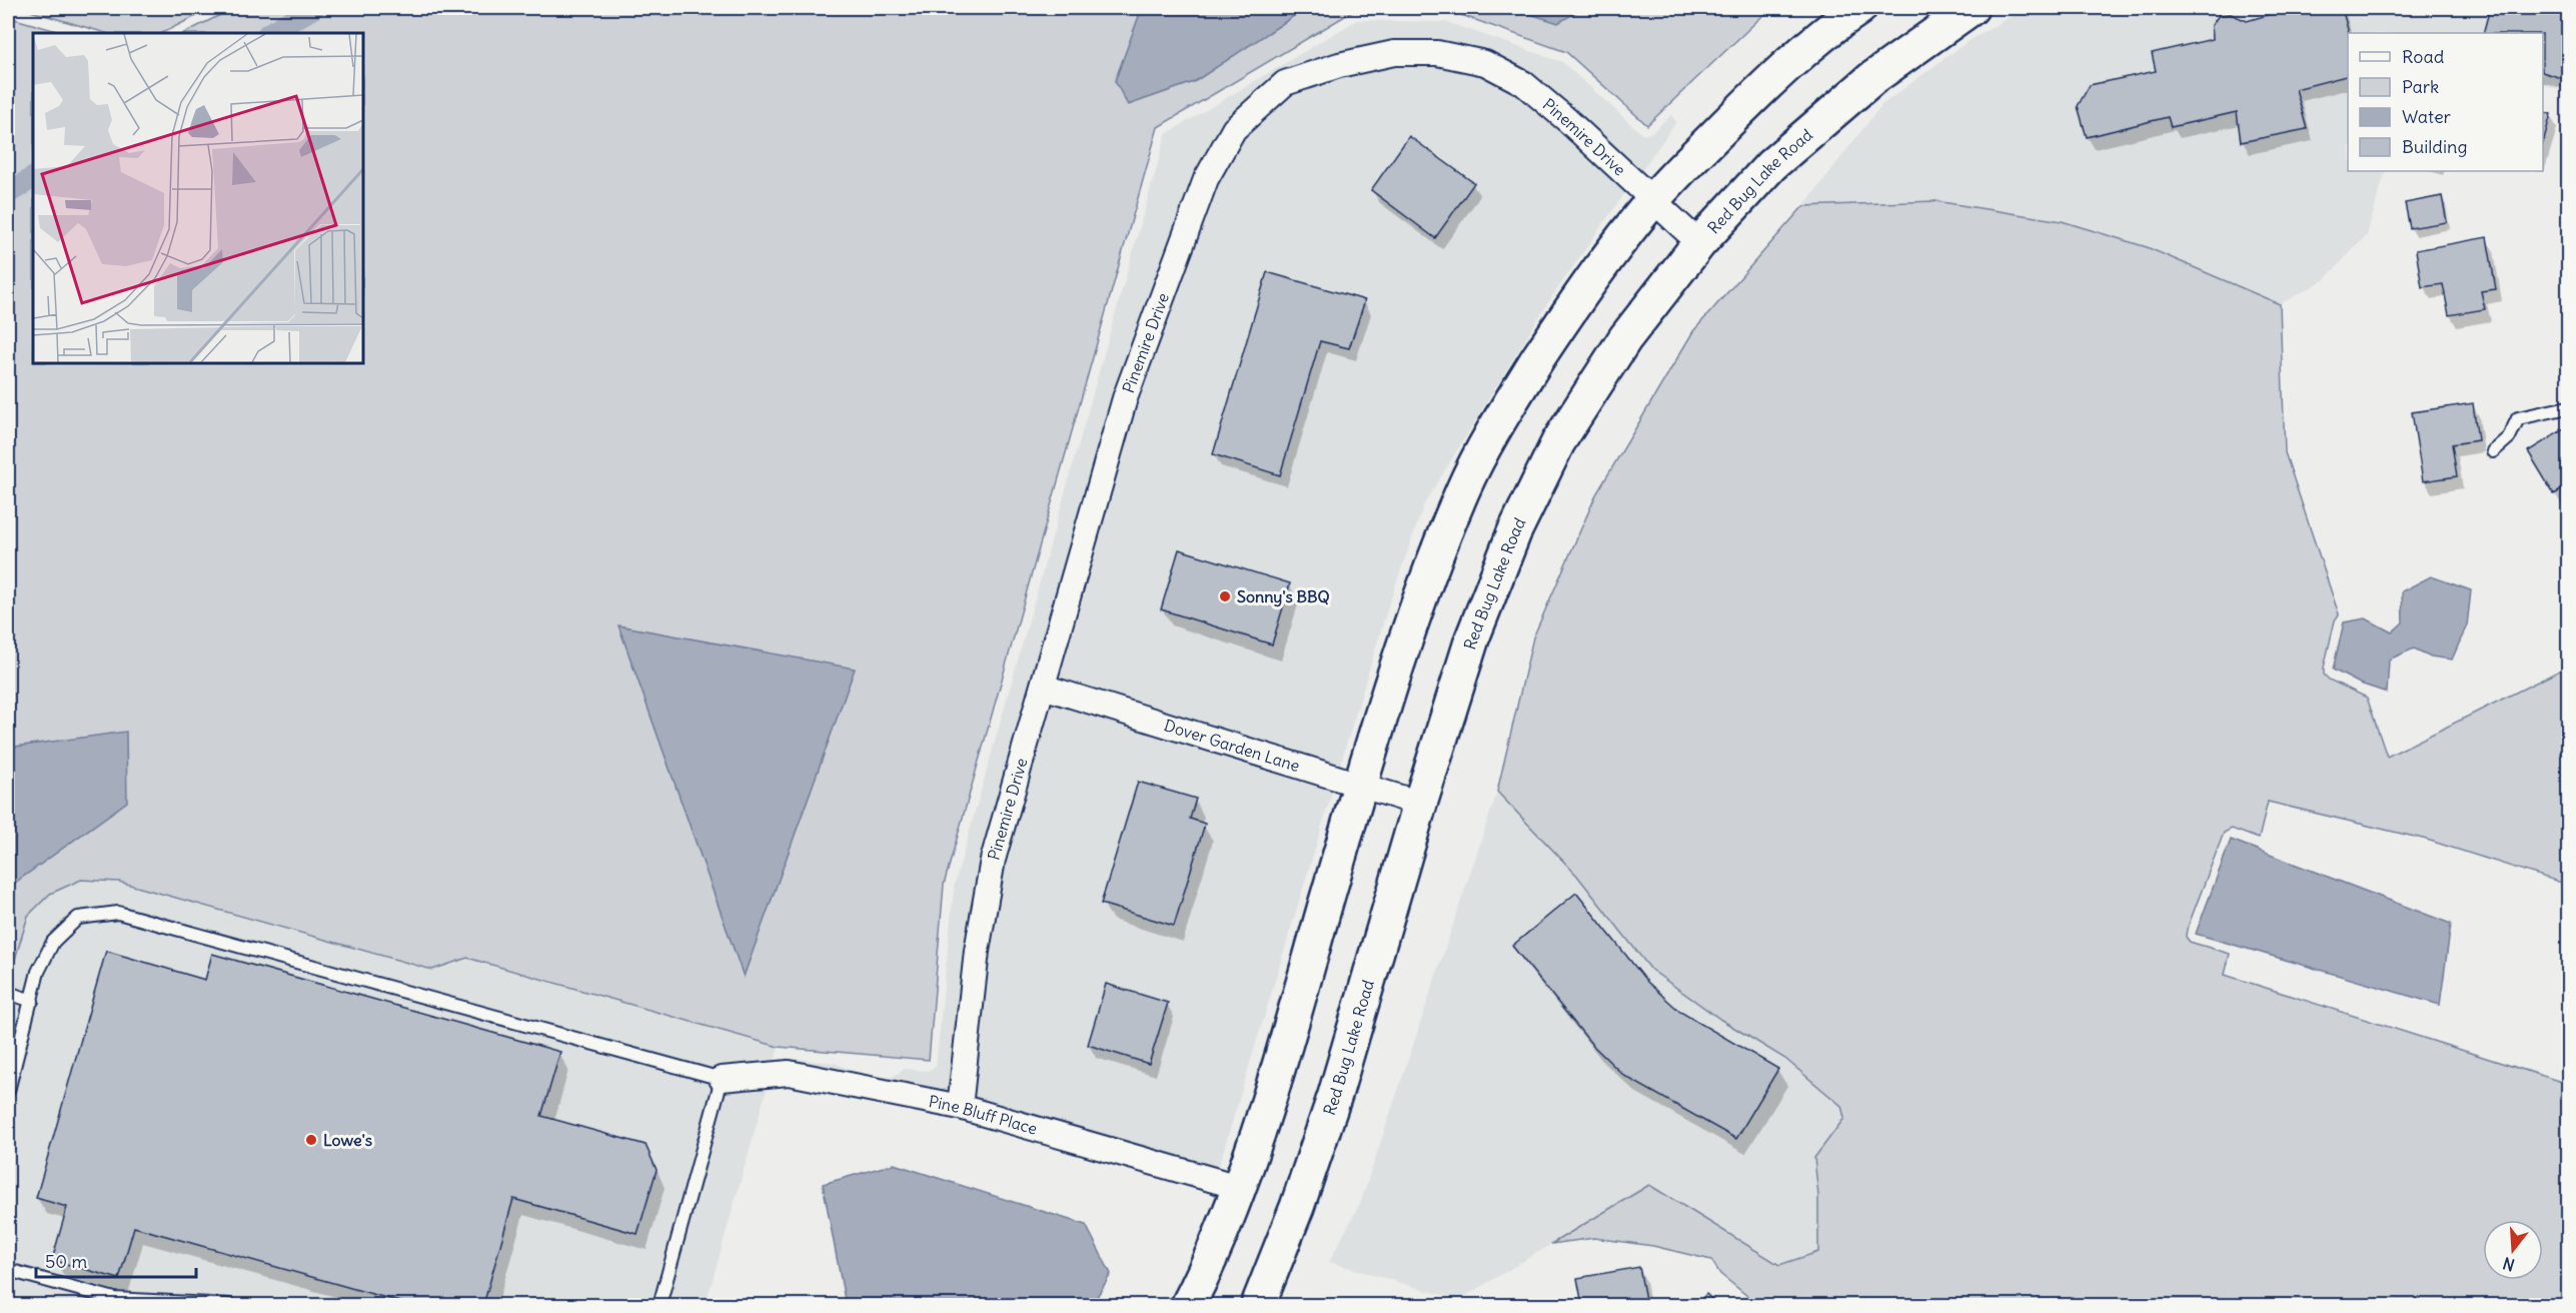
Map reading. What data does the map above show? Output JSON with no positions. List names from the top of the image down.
{
  "streets": {
    "main road": ["Red Bug Lake Road"],
    "street": ["Pinemire Drive", "Dover Garden Lane", "Pine Bluff Place"]
  },
  "crossings": [
    ["Pinemire Drive", "Red Bug Lake Road"],
    ["Pinemire Drive", "Dover Garden Lane"],
    ["Pinemire Drive", "Pine Bluff Place"],
    ["Red Bug Lake Road", "Dover Garden Lane"]
  ],
  "places": ["Sonny's BBQ", "Lowe's"],
  "legend": [
    "Road",
    "Park",
    "Water",
    "Building"
  ],
  "scale_bar": "50 m",
  "north": "bottom"
}
